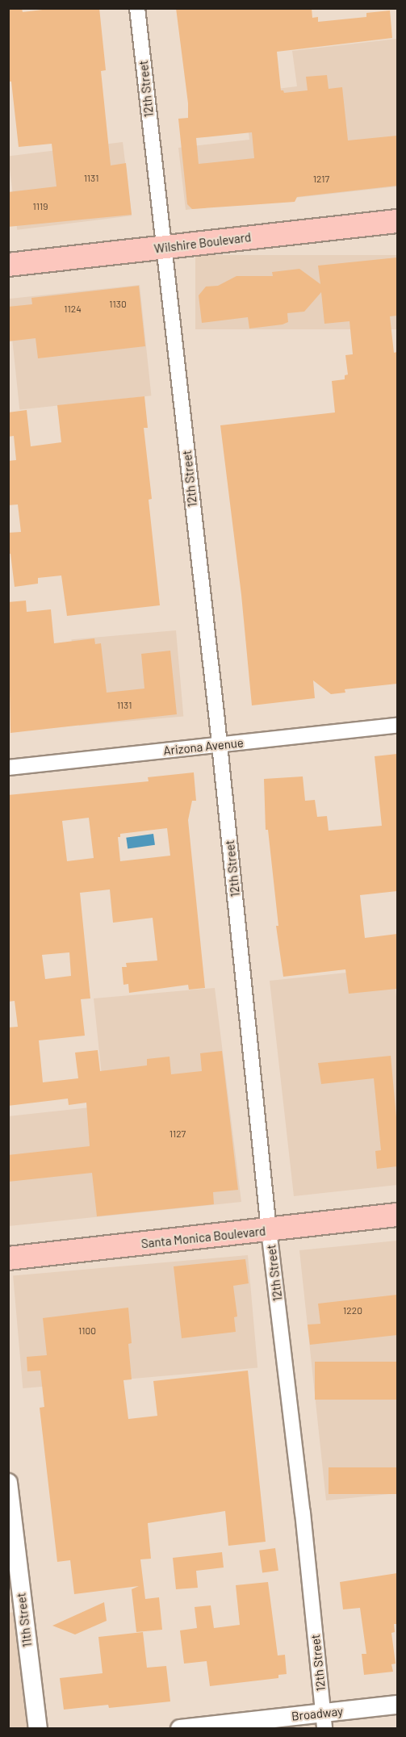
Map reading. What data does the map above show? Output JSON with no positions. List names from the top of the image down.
{
  "streets": {
    "main road": ["Wilshire Boulevard", "Santa Monica Boulevard"],
    "street": [
      "12th Street",
      "Arizona Avenue",
      "11th Street",
      "Broadway"
    ]
  },
  "crossings": [
    ["12th Street", "Wilshire Boulevard"],
    ["12th Street", "Arizona Avenue"],
    ["12th Street", "Santa Monica Boulevard"],
    ["12th Street", "Broadway"]
  ],
  "house_numbers": [
    "1131",
    "1217",
    "1119",
    "1130",
    "1124",
    "1131",
    "1127",
    "1220",
    "1100"
  ]
}
